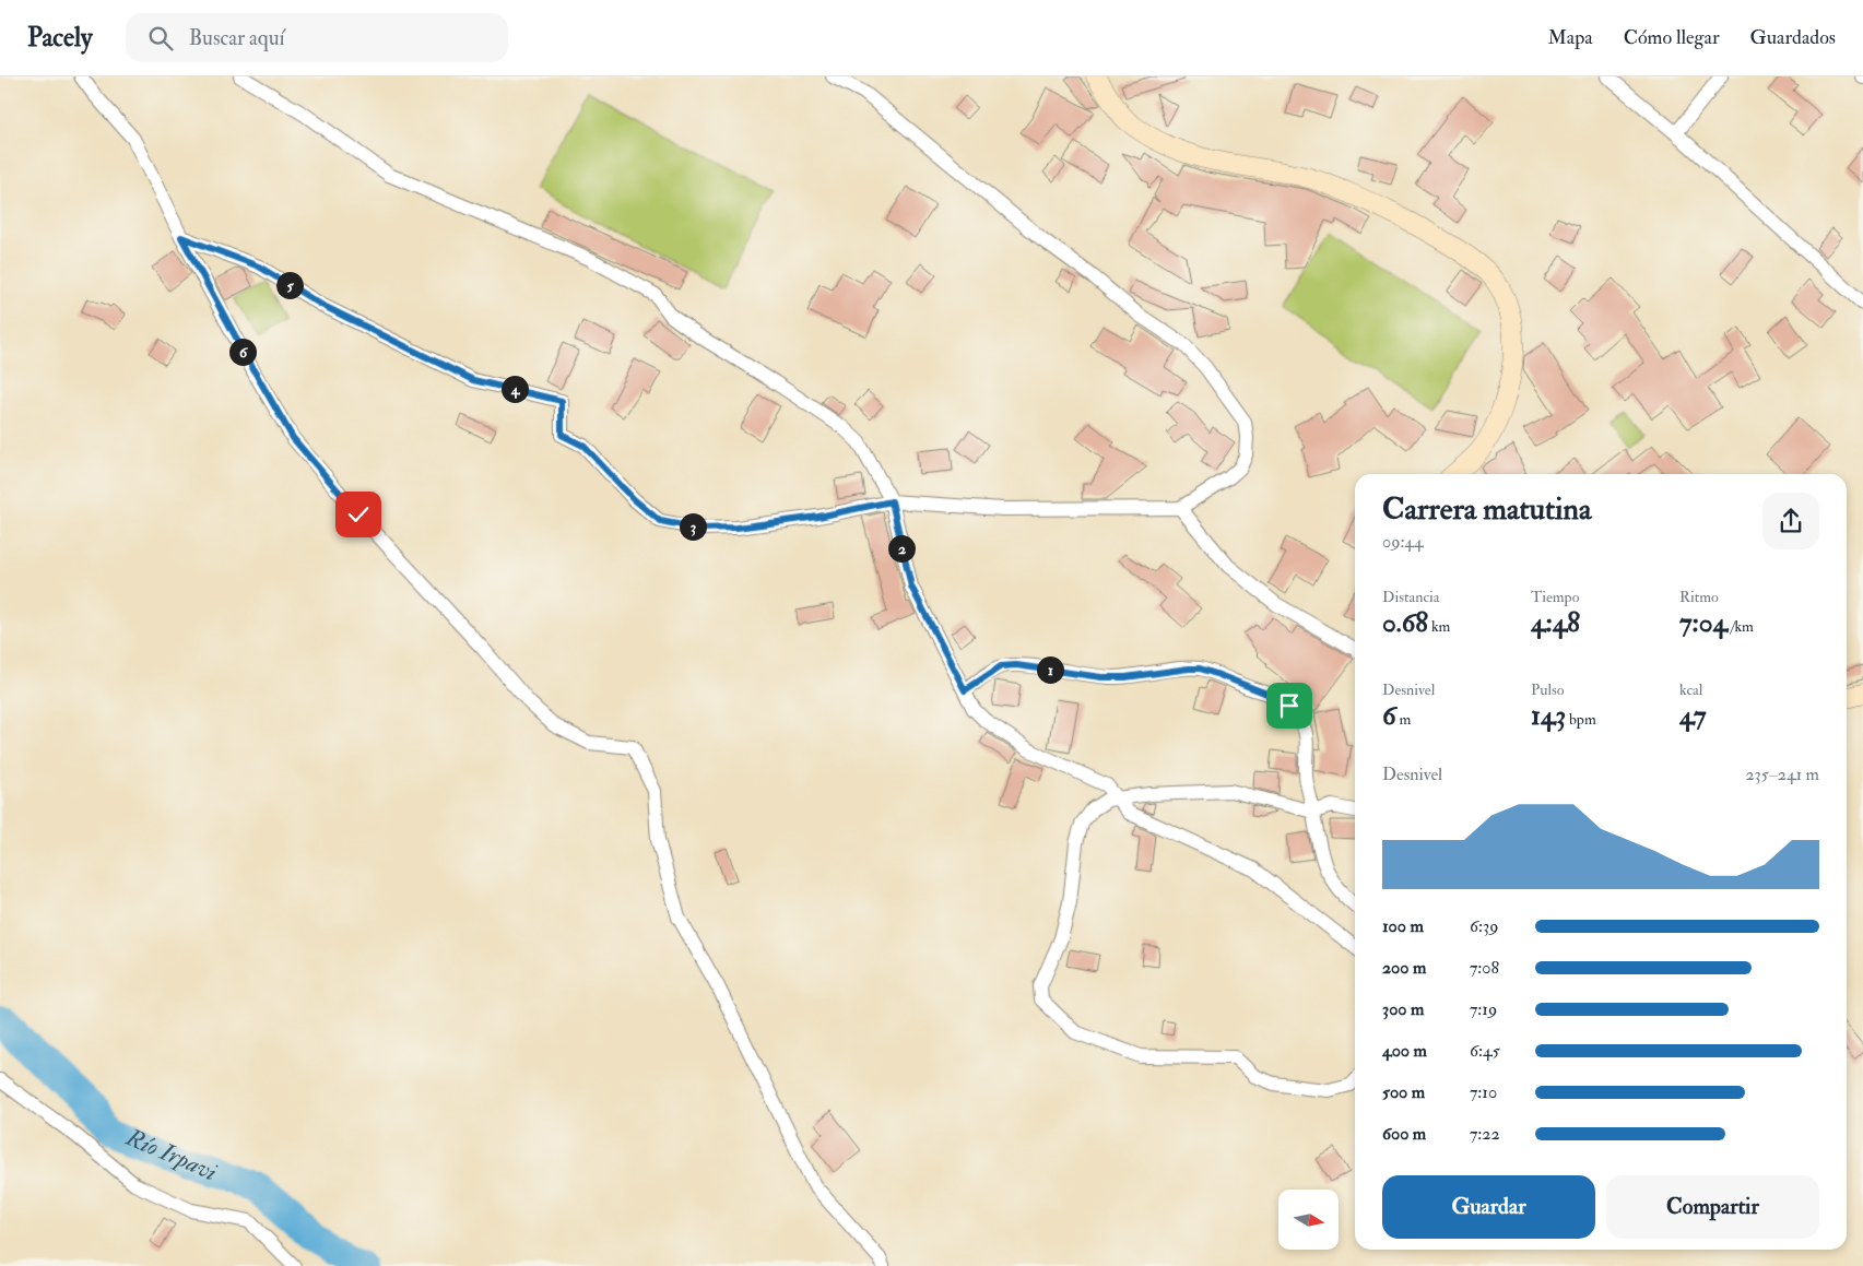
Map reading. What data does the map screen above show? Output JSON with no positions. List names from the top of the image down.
{
  "water": ["Río Irpavi"],
  "north": "right",
  "page": {
    "header": "Pacely",
    "search": "Buscar aquí",
    "nav": ["Mapa", "Cómo llegar", "Guardados"],
    "pins": [
      "5",
      "6",
      "4",
      "3",
      "2",
      "1"
    ],
    "heading": ["Carrera matutina", "09:44"],
    "stats": [
      ["Distancia", "0.68 km"],
      ["Tiempo", "4:48"],
      ["Ritmo", "7:04 /km"],
      ["Desnivel", "6 m"],
      ["Pulso", "143 bpm"],
      ["kcal", "47"]
    ],
    "chart": ["Desnivel", "235–241 m"],
    "list": [
      {
        "name": "100 m",
        "note": "6:39"
      },
      {
        "name": "200 m",
        "note": "7:08"
      },
      {
        "name": "300 m",
        "note": "7:19"
      },
      {
        "name": "400 m",
        "note": "6:45"
      },
      {
        "name": "500 m",
        "note": "7:10"
      },
      {
        "name": "600 m",
        "note": "7:22"
      }
    ],
    "buttons": ["Guardar", "Compartir"]
  }
}
